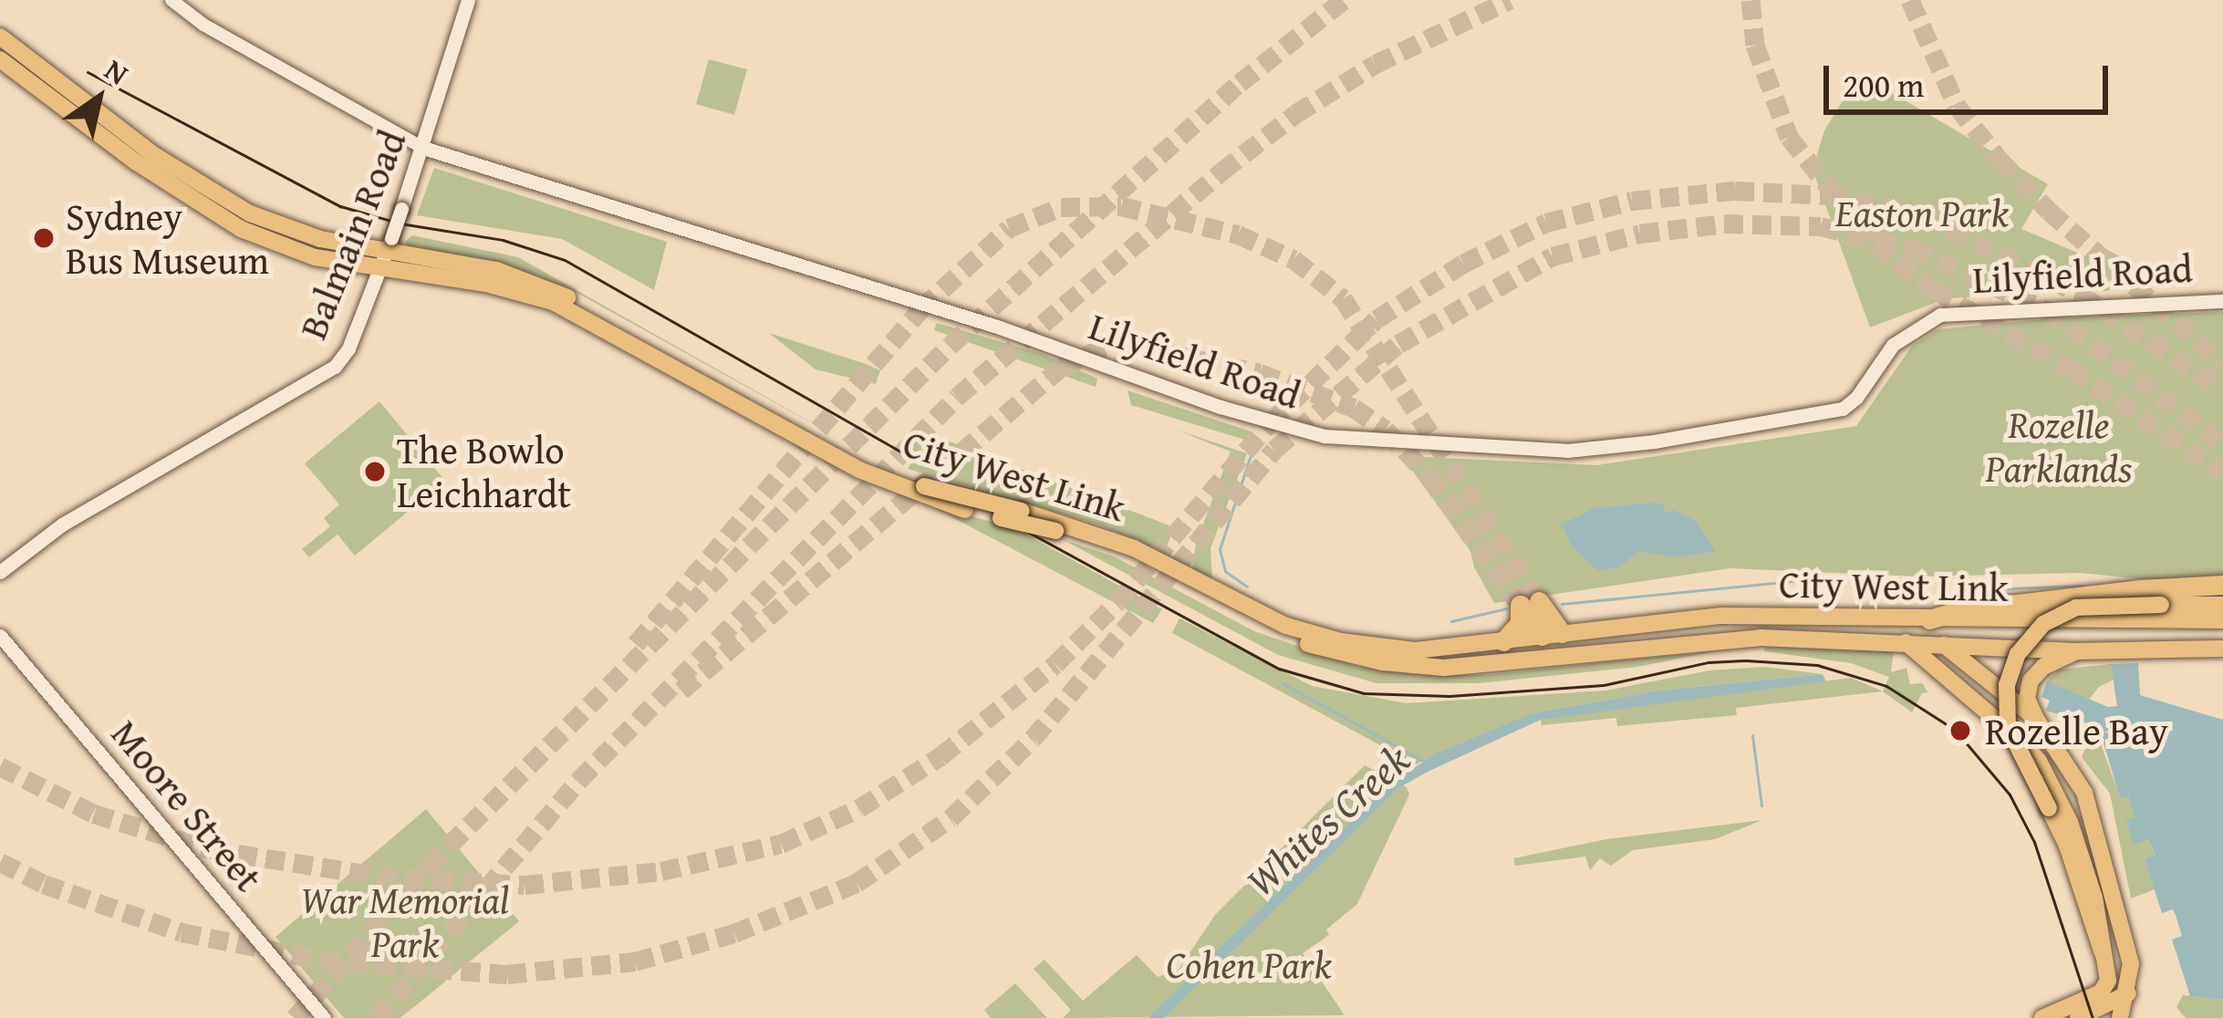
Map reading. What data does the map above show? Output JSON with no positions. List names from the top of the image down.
{
  "streets": {
    "main road": [
      "Balmain Road",
      "Lilyfield Road",
      "City West Link",
      "Moore Street"
    ]
  },
  "crossings": [
    ["Balmain Road", "Lilyfield Road"],
    ["Balmain Road", "City West Link"]
  ],
  "water": ["Whites Creek"],
  "parks": [
    "Easton Park",
    "Rozelle Parklands",
    "War Memorial Park",
    "Cohen Park"
  ],
  "places": ["Sydney Bus Museum", "The Bowlo Leichhardt", "Rozelle Bay"],
  "scale_bar": "200 m",
  "north": "top right"
}
